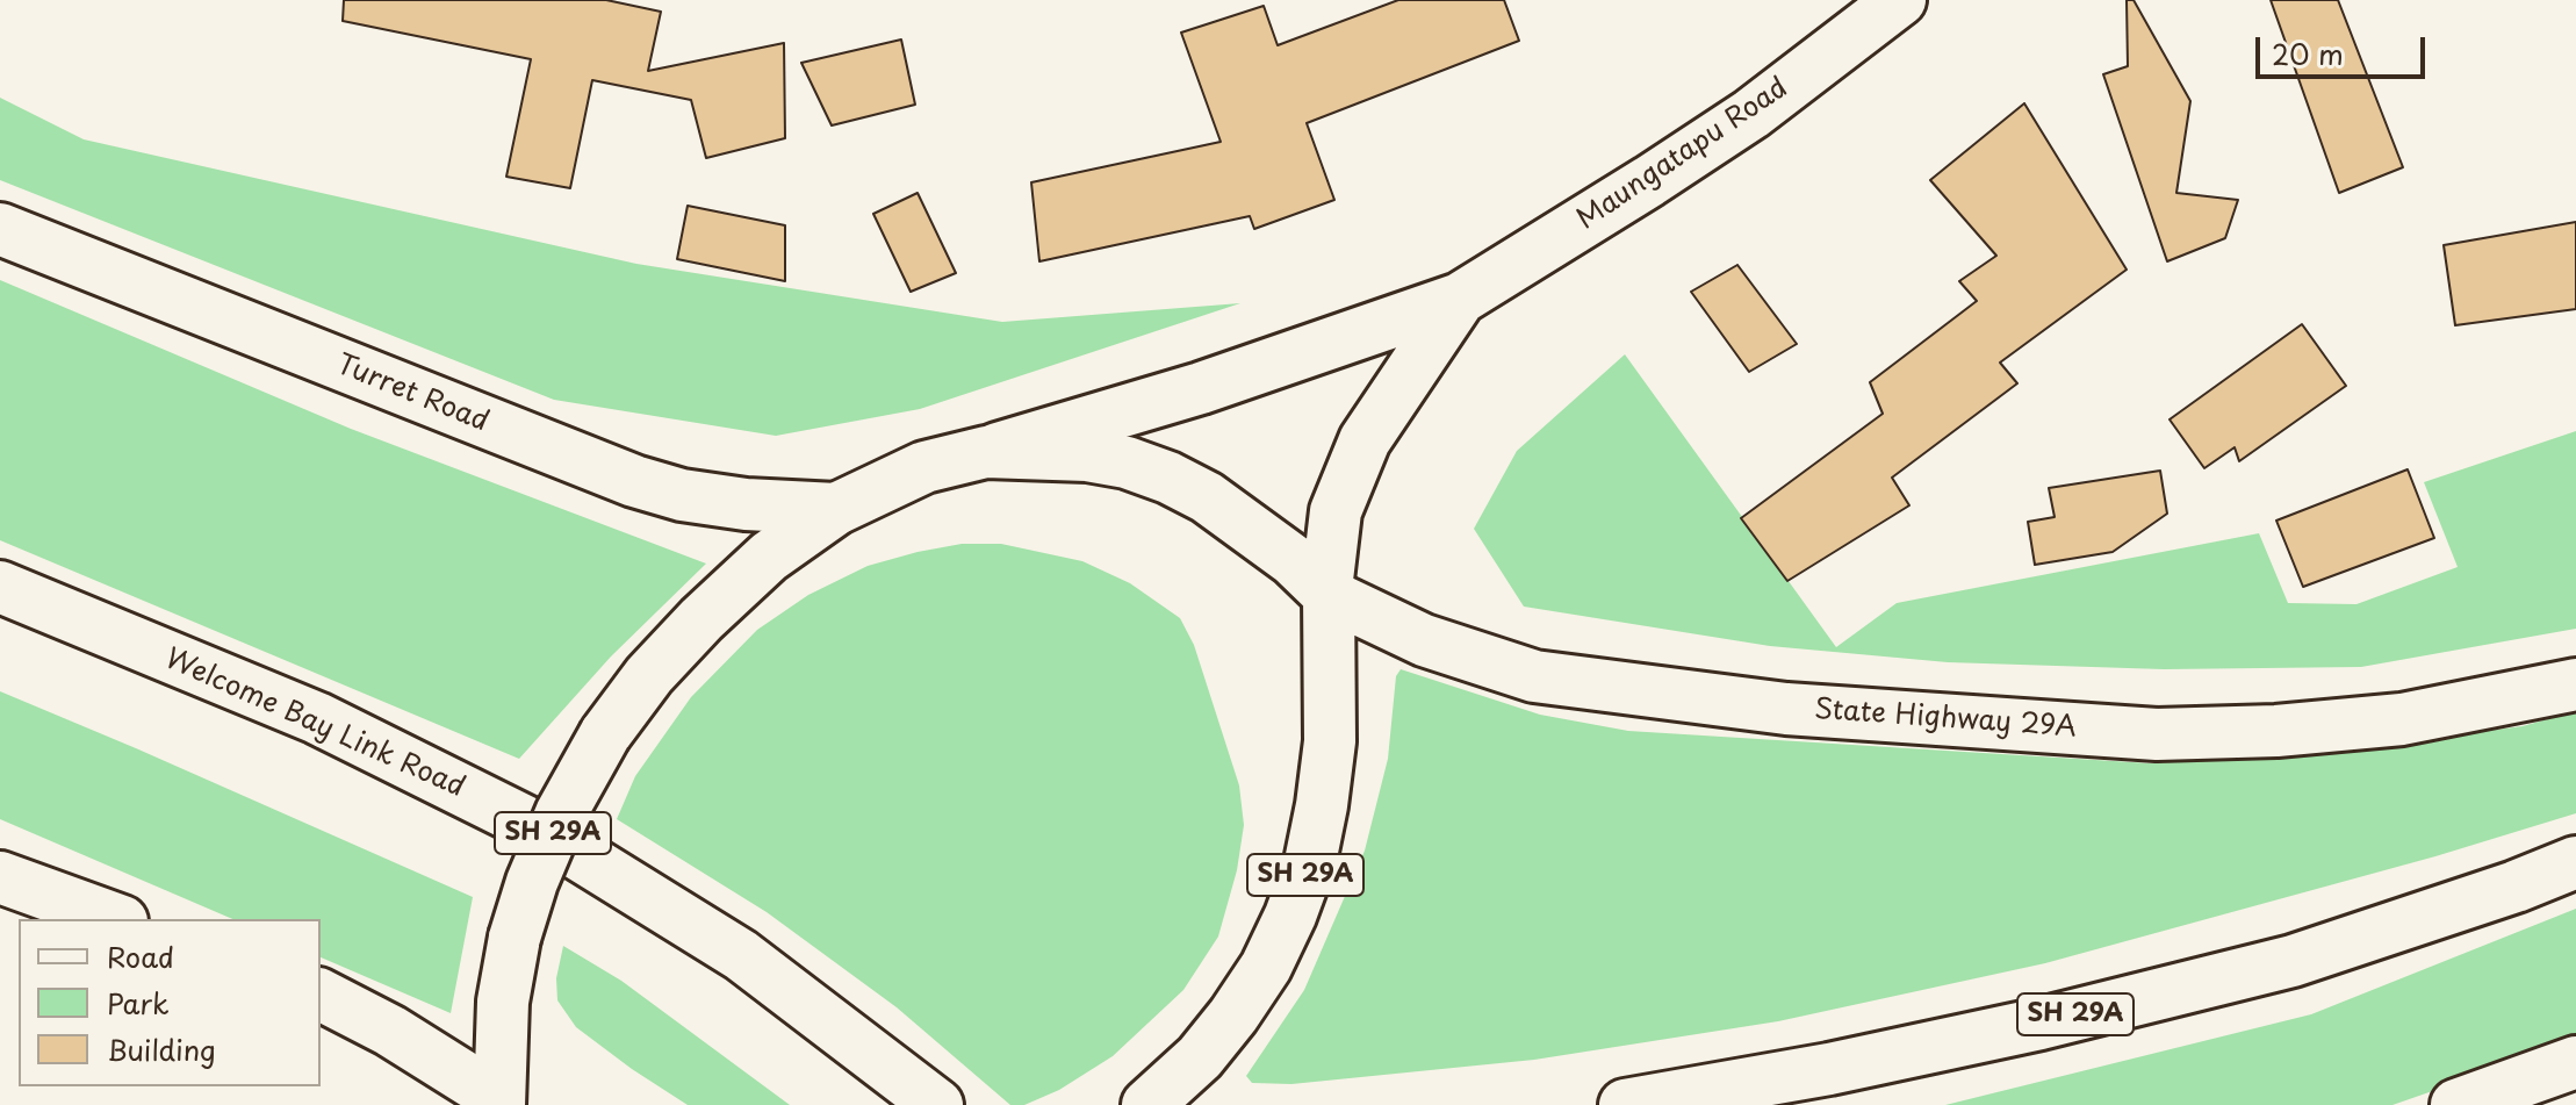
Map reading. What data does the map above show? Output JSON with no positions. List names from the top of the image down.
{
  "streets": {
    "main road": [
      "Maungatapu Road",
      "Turret Road",
      "State Highway 29A",
      "Welcome Bay Link Road",
      "SH 29A"
    ]
  },
  "crossings": [
    ["Maungatapu Road", "State Highway 29A"],
    ["Maungatapu Road", "SH 29A"],
    ["Turret Road", "SH 29A"],
    ["State Highway 29A", "SH 29A"]
  ],
  "legend": ["Road", "Park", "Building"],
  "scale_bar": "20 m"
}
